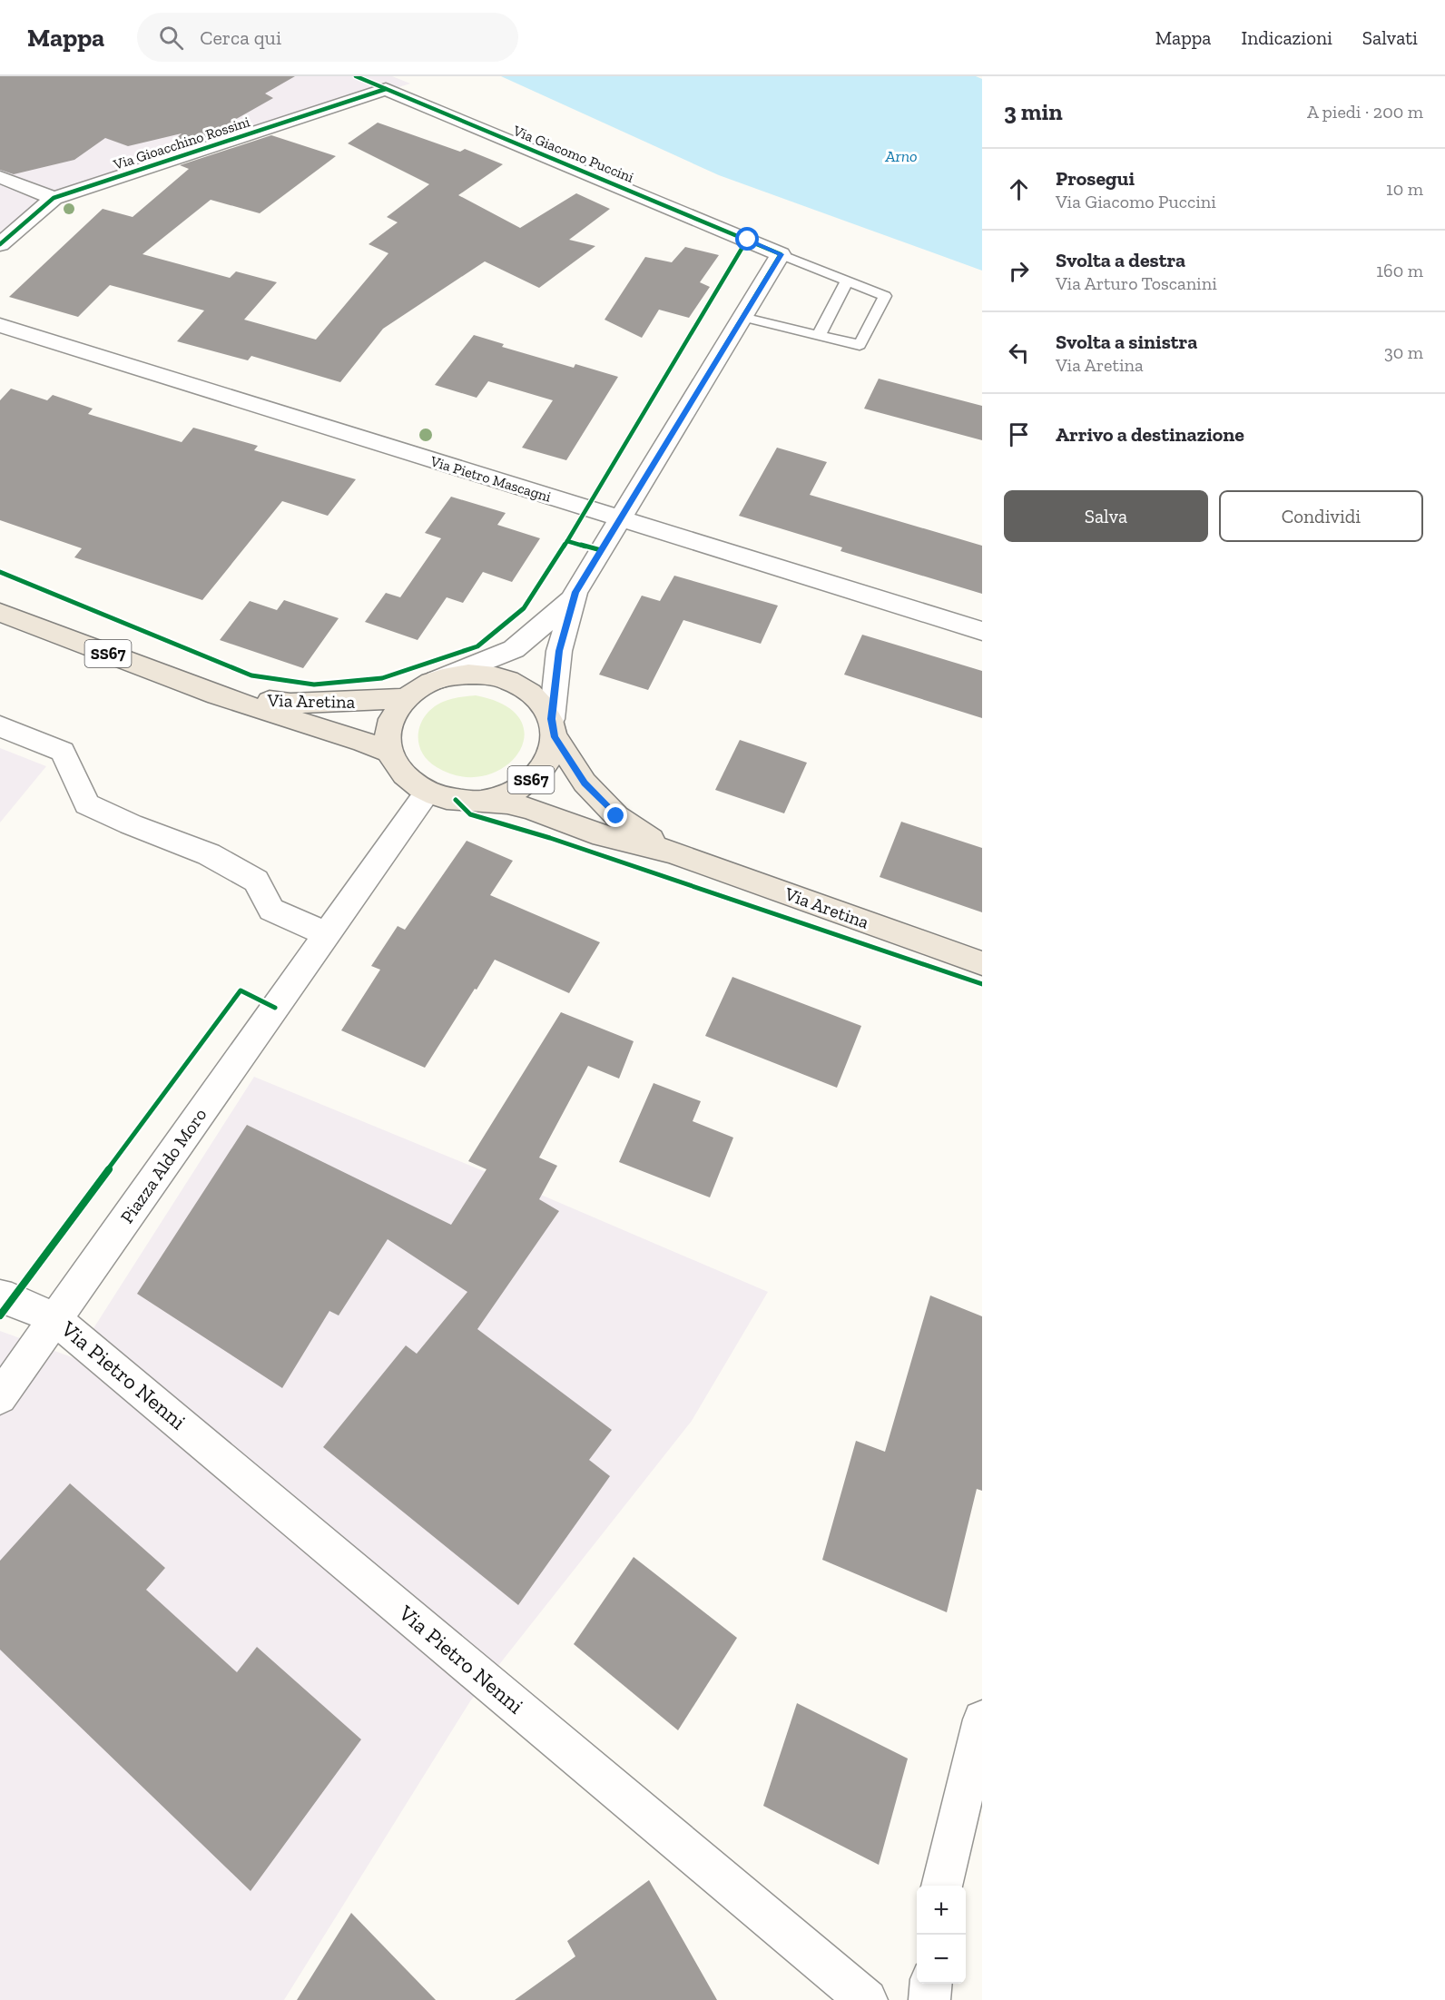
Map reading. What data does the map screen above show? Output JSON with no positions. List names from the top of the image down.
{
  "streets": {
    "main road": ["SS67", "Via Aretina"],
    "street": [
      "Via Gioacchino Rossini",
      "Via Giacomo Puccini",
      "Via Pietro Mascagni",
      "Piazza Aldo Moro",
      "Via Pietro Nenni"
    ]
  },
  "crossings": [
    ["Via Gioacchino Rossini", "Via Giacomo Puccini"],
    ["Via Aretina", "Piazza Aldo Moro"],
    ["Piazza Aldo Moro", "Via Pietro Nenni"]
  ],
  "water": ["Arno"],
  "page": {
    "header": "Mappa",
    "search": "Cerca qui",
    "nav": ["Mappa", "Indicazioni", "Salvati"],
    "heading": ["3 min", "A piedi · 200 m"],
    "list": [
      ["Prosegui", "Via Giacomo Puccini", "10 m"],
      ["Svolta a destra", "Via Arturo Toscanini", "160 m"],
      ["Svolta a sinistra", "Via Aretina", "30 m"],
      "Arrivo a destinazione"
    ],
    "buttons": ["Salva", "Condividi"],
    "map_buttons": ["+", "−"]
  }
}
